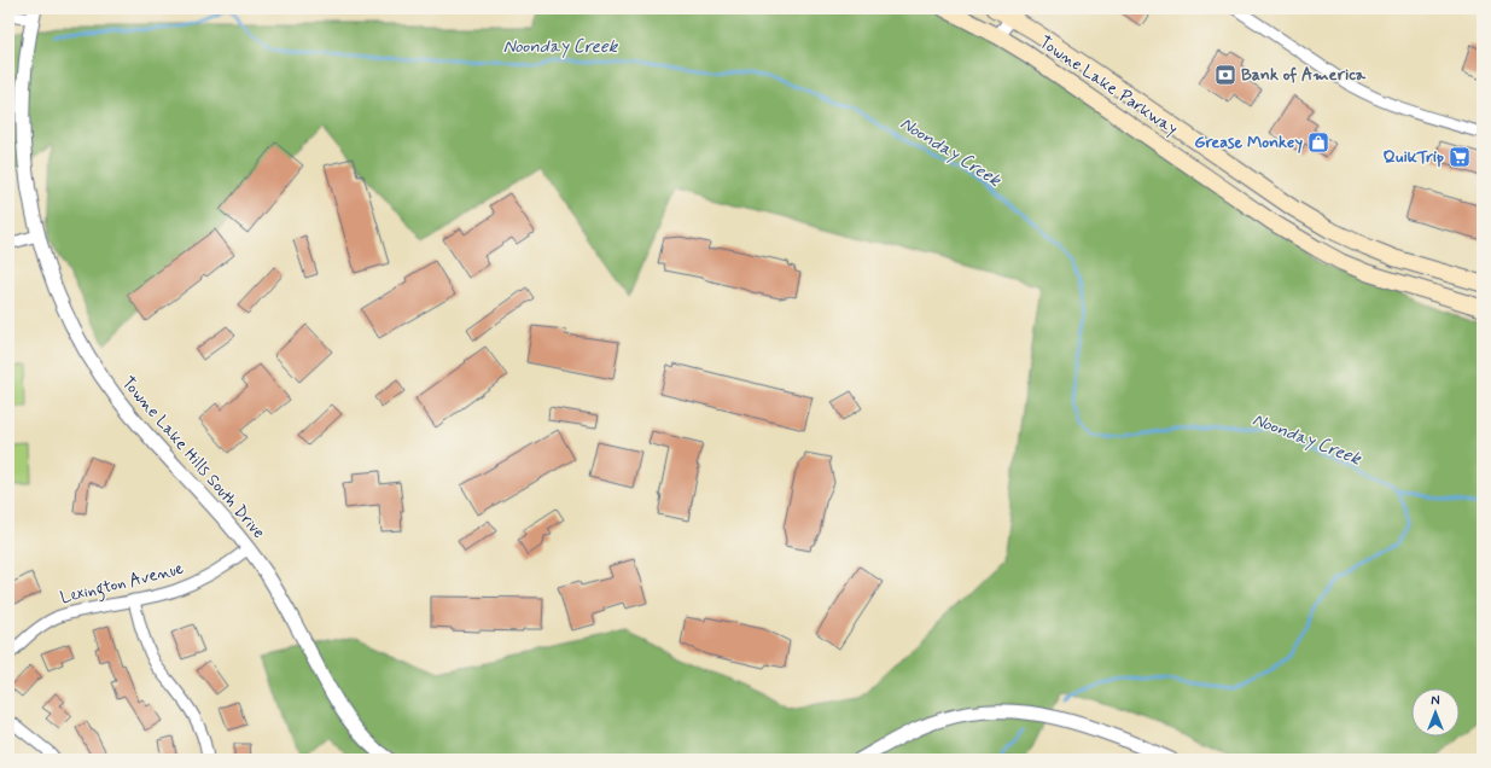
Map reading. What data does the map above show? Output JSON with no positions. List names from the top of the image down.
{
  "streets": {
    "main road": ["Towne Lake Parkway"],
    "street": ["Towne Lake Hills South Drive", "Lexington Avenue"]
  },
  "crossings": [
    ["Towne Lake Hills South Drive", "Lexington Avenue"]
  ],
  "water": ["Noonday Creek"],
  "places": {
    "bank": ["Bank of America"],
    "shop": ["Grease Monkey"],
    "supermarket": ["QuikTrip"]
  },
  "north": "top"
}
